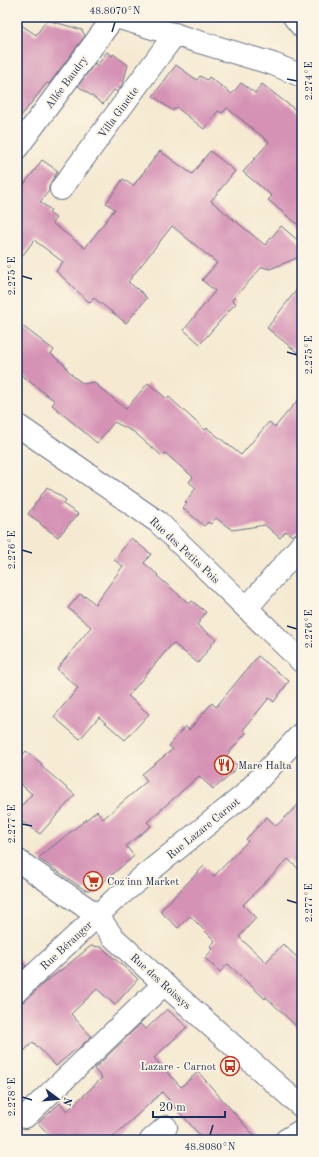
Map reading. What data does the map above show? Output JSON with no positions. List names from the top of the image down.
{
  "streets": {
    "street": [
      "Allée Baudry",
      "Villa Ginette",
      "Rue des Petits Pois",
      "Rue Lazare Carnot",
      "Rue Béranger",
      "Rue des Roissys"
    ]
  },
  "crossings": [
    ["Rue Lazare Carnot", "Rue Béranger"],
    ["Rue Lazare Carnot", "Rue des Roissys"],
    ["Rue Béranger", "Rue des Roissys"]
  ],
  "places": {
    "restaurant": ["Mare Halta"],
    "supermarket": ["Coz'inn Market"],
    "bus stop": ["Lazare - Carnot"]
  },
  "scale_bar": "20 m",
  "north": "right",
  "coordinates": [
    "48.8070°N",
    "2.274°E",
    "2.275°E",
    "2.276°E",
    "2.277°E",
    "2.278°E",
    "48.8080°N"
  ]
}
